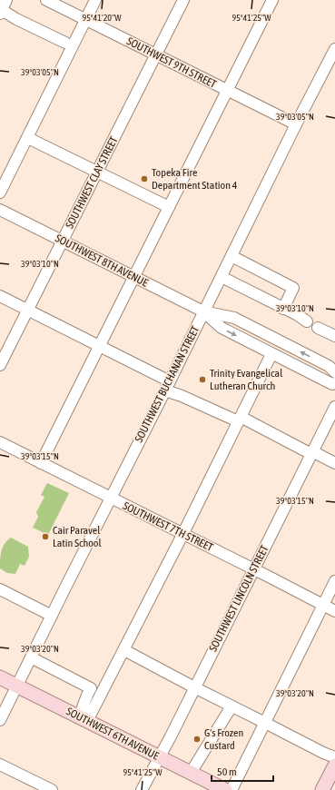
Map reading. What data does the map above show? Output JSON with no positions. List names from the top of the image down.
{
  "streets": {
    "main road": ["SOUTHWEST 6TH AVENUE"],
    "street": [
      "SOUTHWEST 9TH STREET",
      "SOUTHWEST CLAY STREET",
      "SOUTHWEST 8TH AVENUE",
      "SOUTHWEST BUCHANAN STREET",
      "SOUTHWEST 7TH STREET",
      "SOUTHWEST LINCOLN STREET"
    ]
  },
  "crossings": [
    ["SOUTHWEST 9TH STREET", "SOUTHWEST CLAY STREET"],
    ["SOUTHWEST 9TH STREET", "SOUTHWEST BUCHANAN STREET"],
    ["SOUTHWEST CLAY STREET", "SOUTHWEST 8TH AVENUE"],
    ["SOUTHWEST 8TH AVENUE", "SOUTHWEST BUCHANAN STREET"],
    ["SOUTHWEST BUCHANAN STREET", "SOUTHWEST 7TH STREET"],
    ["SOUTHWEST BUCHANAN STREET", "SOUTHWEST 6TH AVENUE"],
    ["SOUTHWEST 7TH STREET", "SOUTHWEST LINCOLN STREET"],
    ["SOUTHWEST LINCOLN STREET", "SOUTHWEST 6TH AVENUE"]
  ],
  "places": [
    "Topeka Fire Department Station 4",
    "Trinity Evangelical Lutheran Church",
    "Cair Paravel Latin School",
    "G's Frozen Custard"
  ],
  "scale_bar": "50 m",
  "coordinates": [
    "95°41'20\"W",
    "95°41'25\"W",
    "39°03'05\"N",
    "39°03'10\"N",
    "39°03'15\"N",
    "39°03'20\"N"
  ]
}
